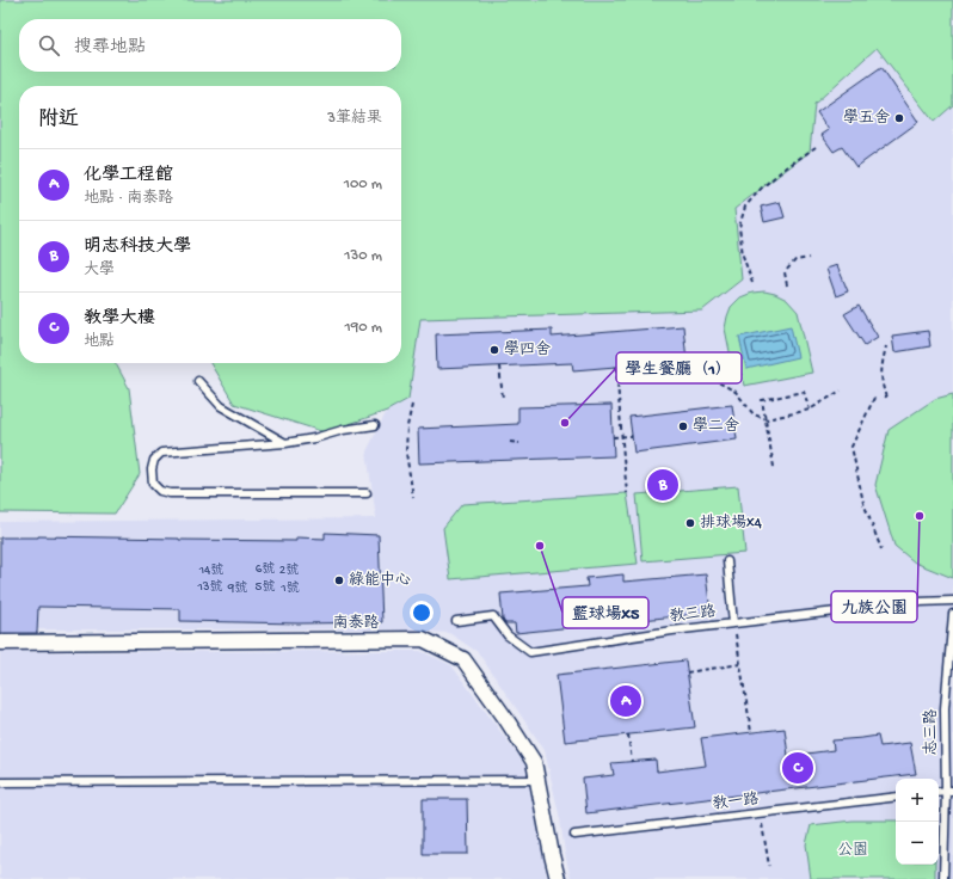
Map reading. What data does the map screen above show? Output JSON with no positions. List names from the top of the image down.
{
  "streets": {
    "street": ["南泰路"],
    "lane": ["教三路", "志三路", "教一路"]
  },
  "parks": ["公園"],
  "places": [
    "學五舍",
    "學四舍",
    "學生餐廳（1）",
    "學二舍",
    "九族公園",
    "排球場x4",
    "籃球場x5",
    "綠能中心"
  ],
  "house_numbers": [
    "6號",
    "14號",
    "2號",
    "13號",
    "5號",
    "9號",
    "1號"
  ],
  "page": {
    "search": "搜尋地點",
    "heading": ["附近", "3筆結果"],
    "list": [
      {
        "mark": "A",
        "name": "化學工程館",
        "note": "地點 · 南泰路",
        "value": "100 m"
      },
      {
        "mark": "B",
        "name": "明志科技大學",
        "note": "大學",
        "value": "130 m"
      },
      {
        "mark": "C",
        "name": "教學大樓",
        "note": "地點",
        "value": "190 m"
      }
    ],
    "pins": ["B", "A", "C"],
    "map_buttons": ["+", "−"]
  }
}
